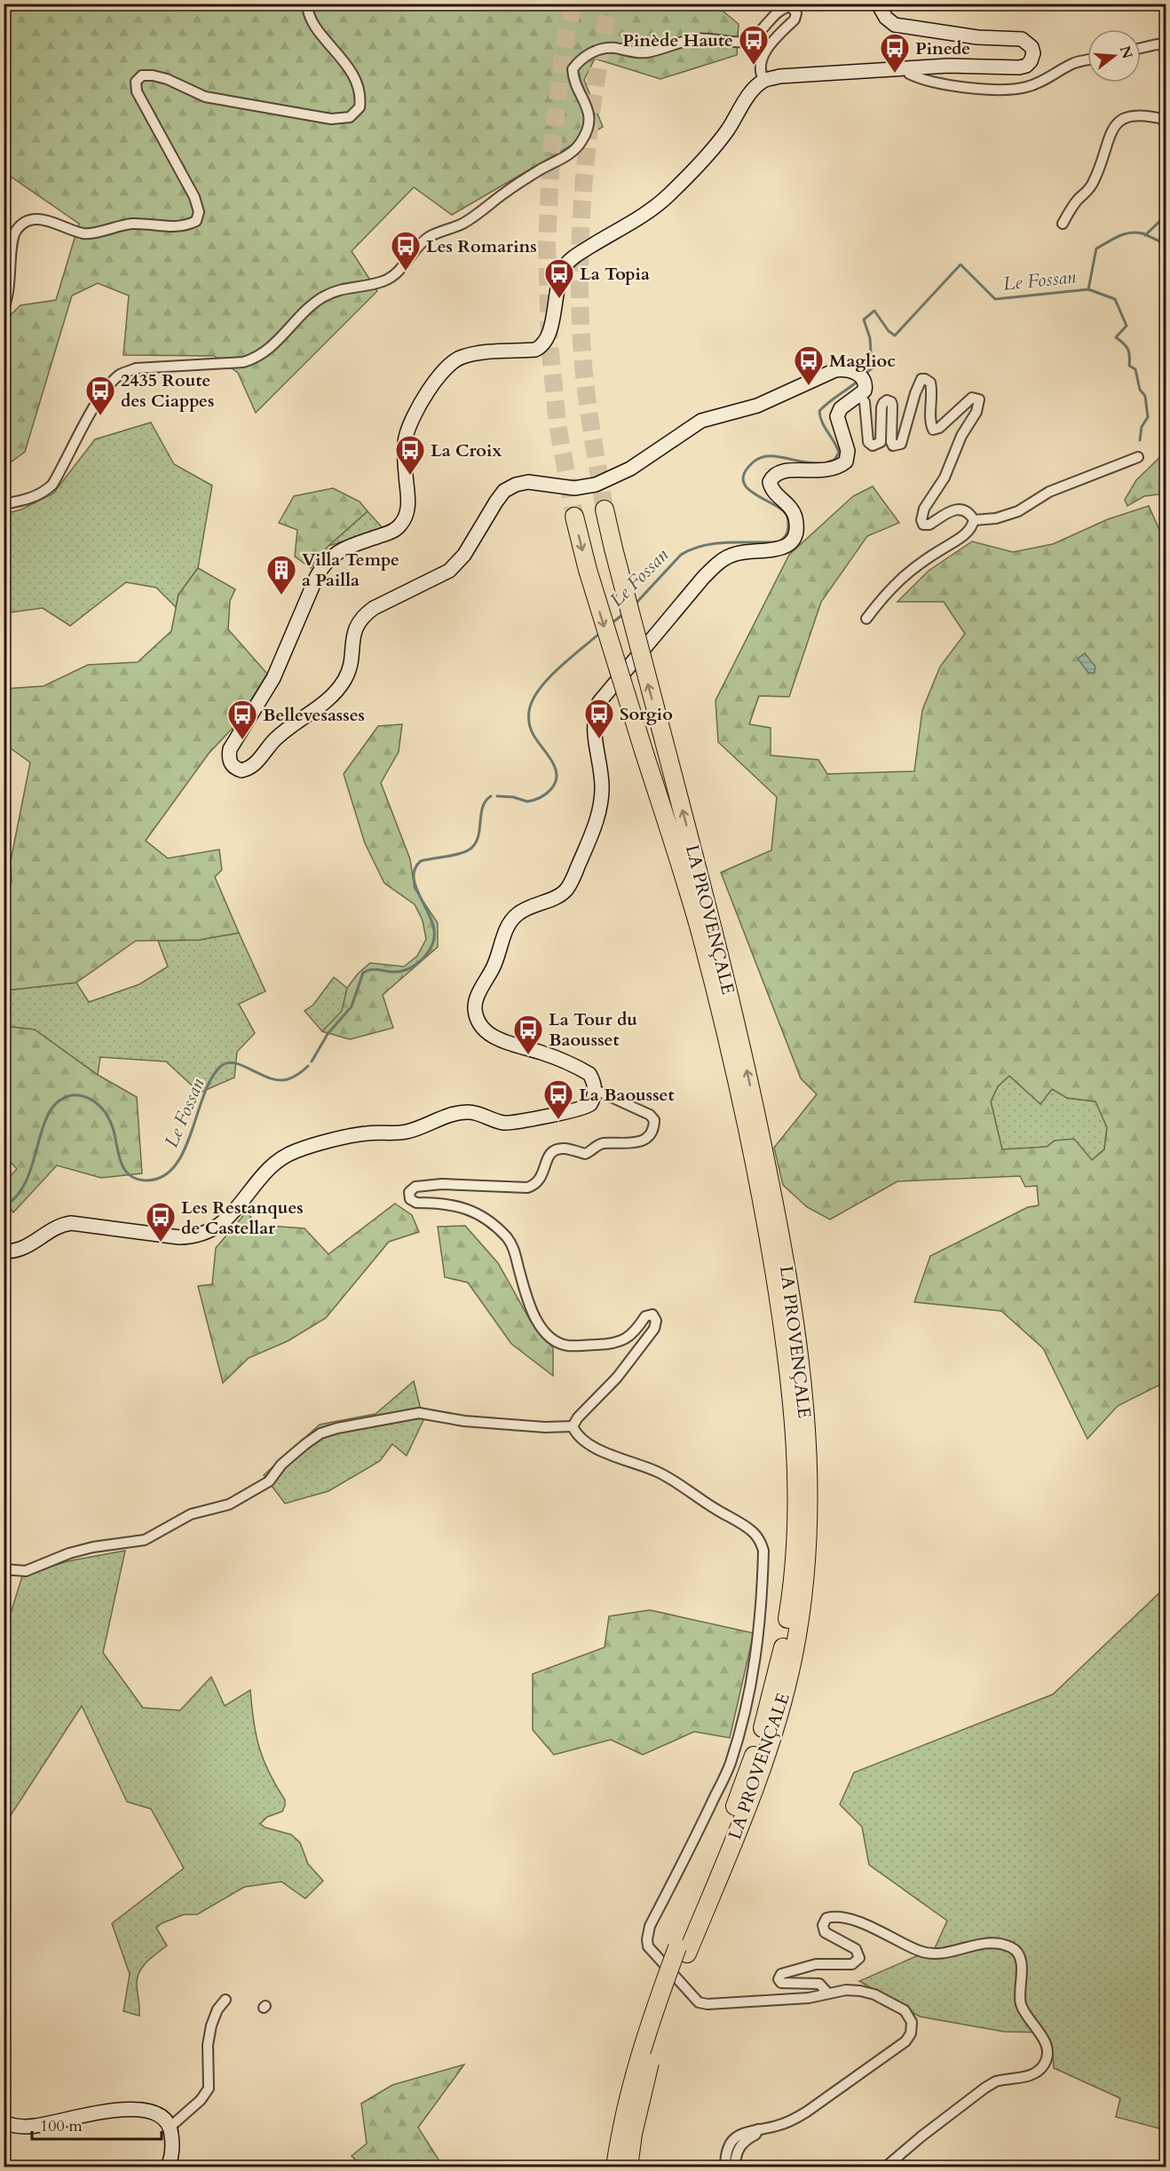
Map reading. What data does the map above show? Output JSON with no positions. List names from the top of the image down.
{
  "streets": {
    "highway": ["LA PROVENÇALE"]
  },
  "water": ["Le Fossan"],
  "places": {
    "bus stop": [
      "Pinède Haute",
      "Pinede",
      "Les Romarins",
      "La Topia",
      "Maglioc",
      "2435 Route des Ciappes",
      "La Croix",
      "Sorgio",
      "Bellevesasses",
      "La Tour du Baousset",
      "La Baousset",
      "Les Restanques de Castellar"
    ],
    "building": ["Villa Tempe a Pailla"]
  },
  "scale_bar": "100 m",
  "north": "right"
}
